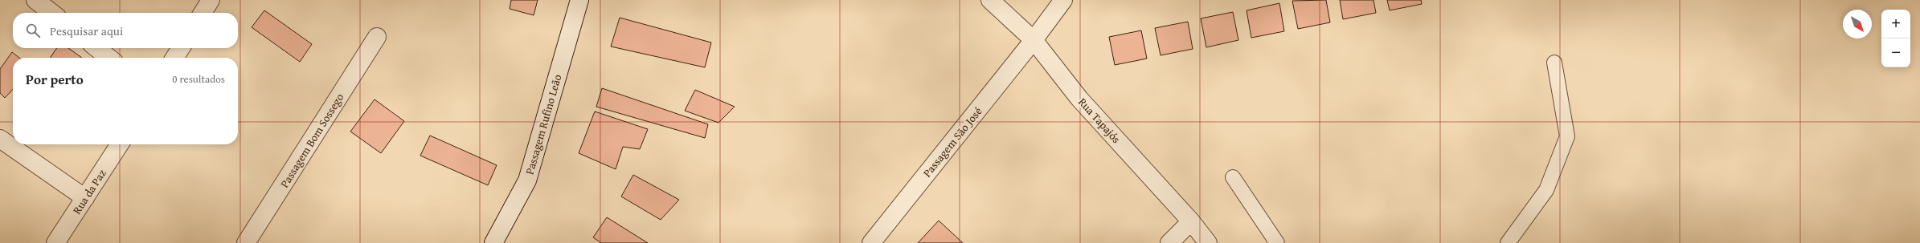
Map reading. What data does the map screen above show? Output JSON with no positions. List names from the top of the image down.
{
  "streets": {
    "street": [
      "Rua Tapajós",
      "Passagem Rufino Leão",
      "Passagem Bom Sossego",
      "Passagem São José",
      "Rua da Paz"
    ]
  },
  "crossings": [
    ["Rua Tapajós", "Passagem São José"]
  ],
  "north": "bottom right",
  "page": {
    "map_buttons": ["+", "−"],
    "search": "Pesquisar aqui",
    "heading": ["Por perto", "0 resultados"]
  }
}
